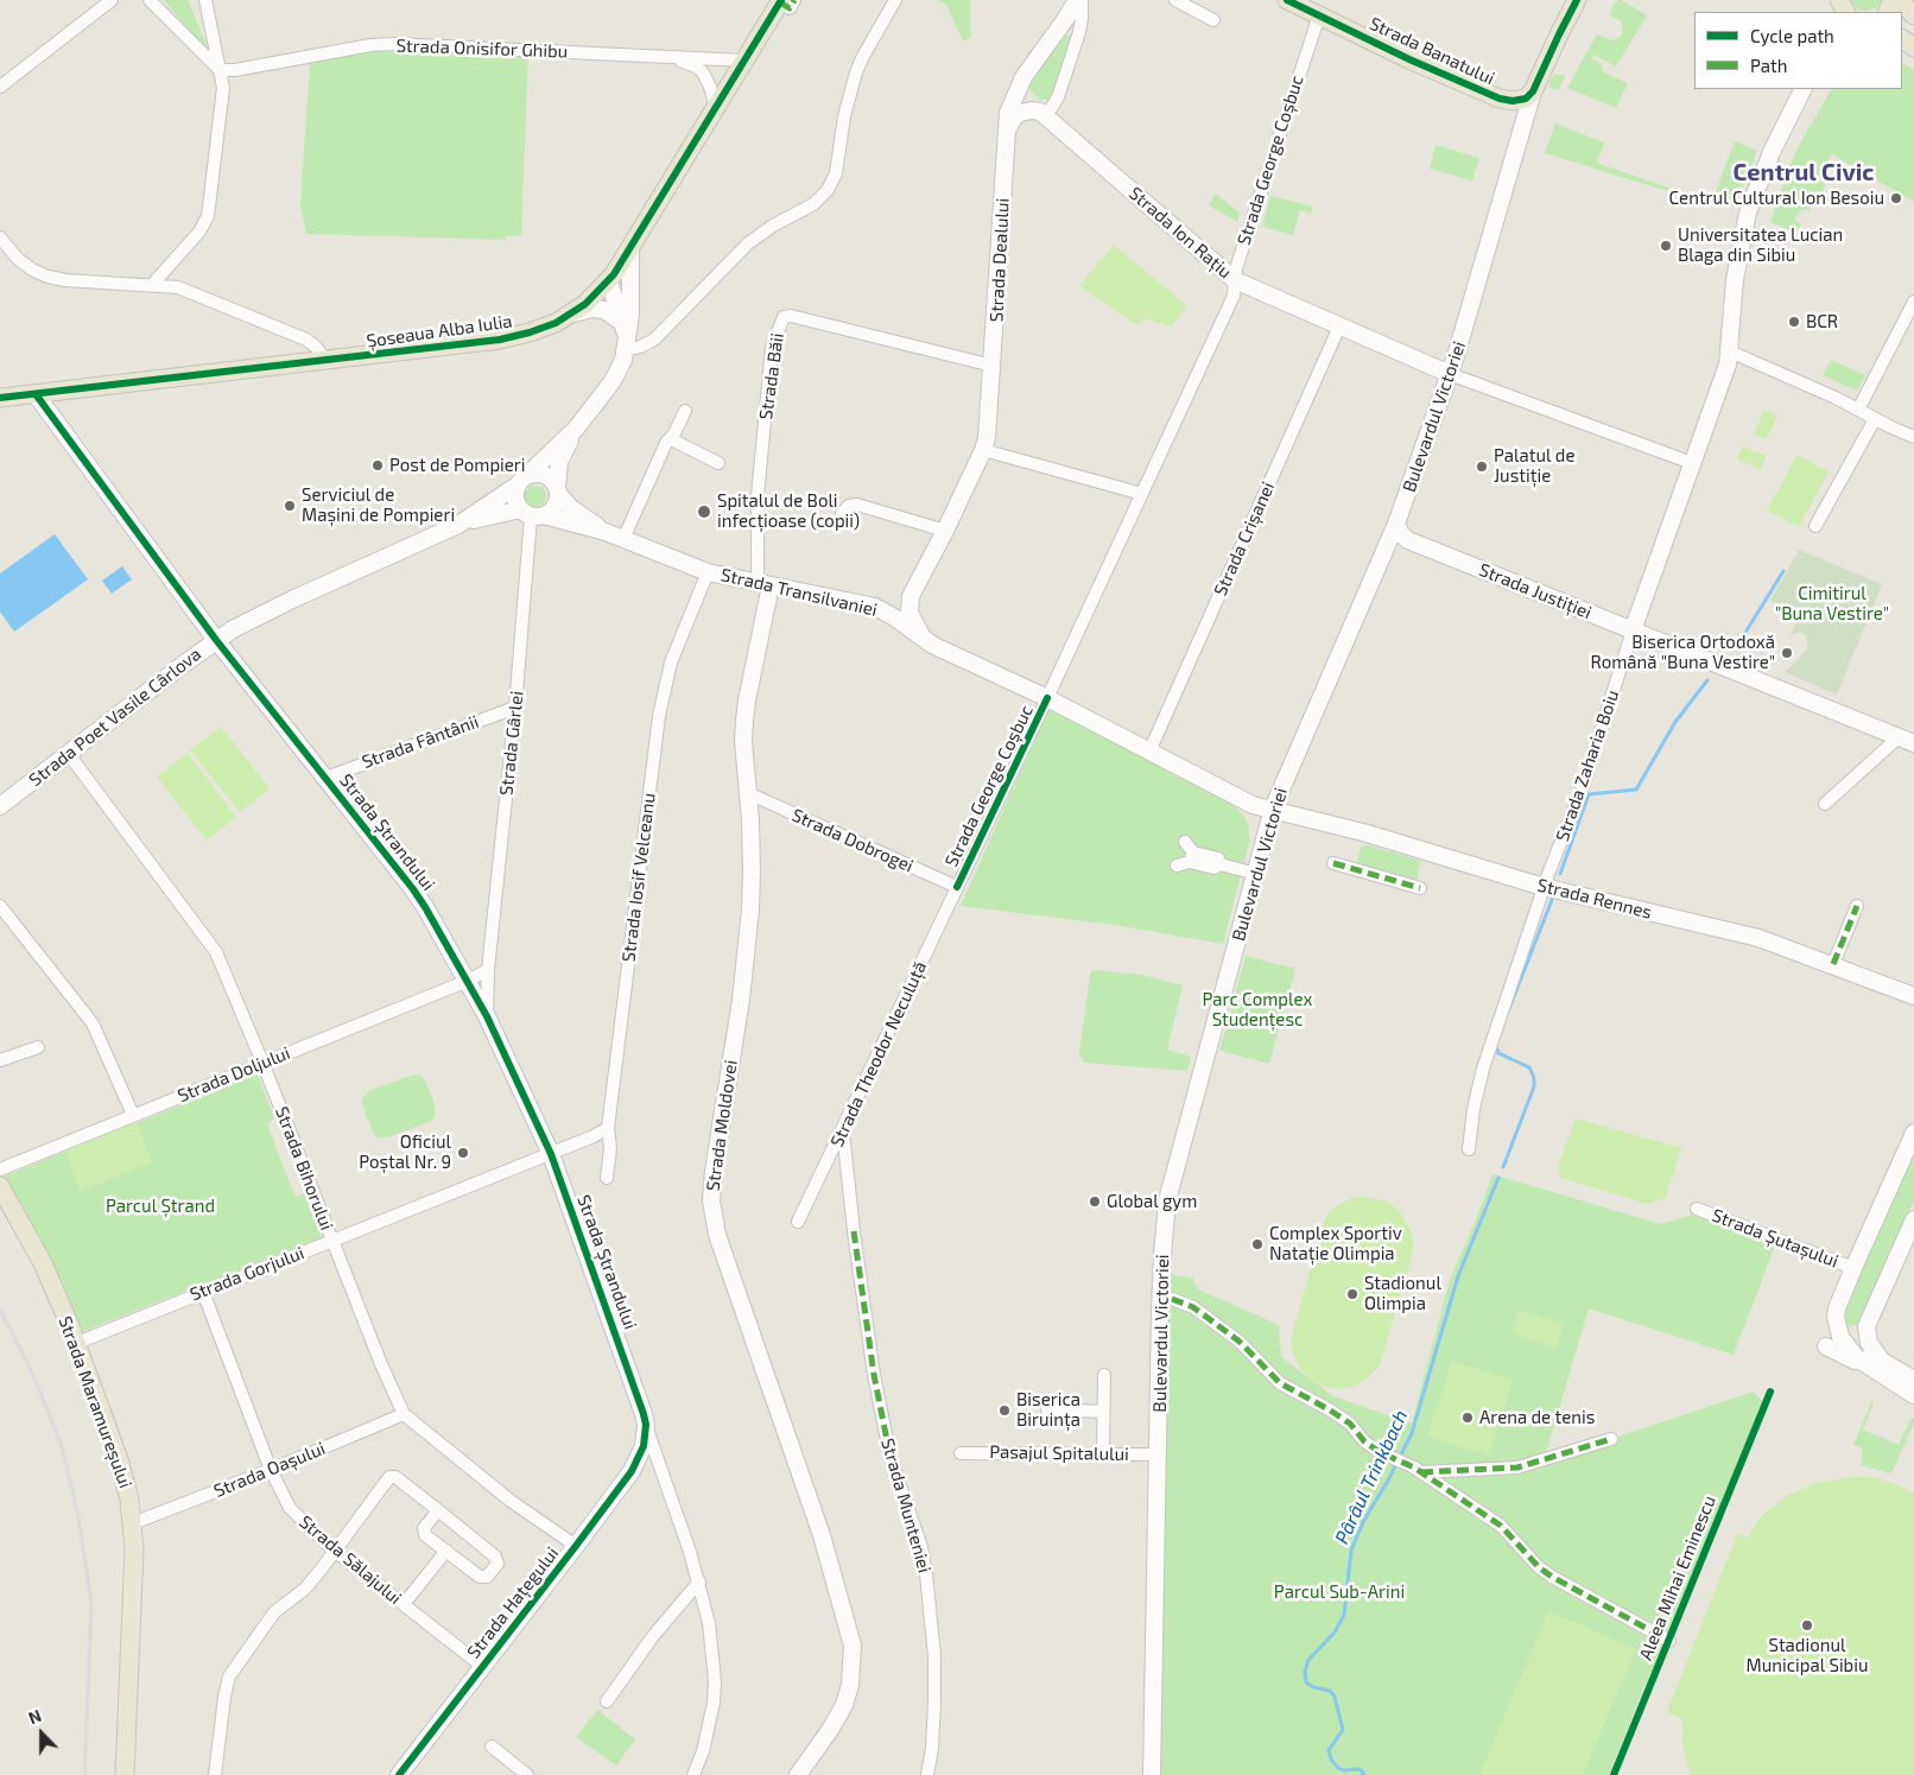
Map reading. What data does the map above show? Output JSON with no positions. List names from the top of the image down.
{
  "streets": {
    "main road": [
      "Strada Banatului",
      "Șoseaua Alba Iulia",
      "Bulevardul Victoriei",
      "Strada Maramureșului"
    ],
    "street": [
      "Strada Onisifor Ghibu",
      "Strada George Coșbuc",
      "Strada Ion Rațiu",
      "Strada Dealului",
      "Strada Băii",
      "Strada Crișanei",
      "Strada Justiției",
      "Strada Transilvaniei",
      "Strada Poet Vasile Cârlova",
      "Strada Fântânii",
      "Strada Gârlei",
      "Strada Zaharia Boiu",
      "Strada Ștrandului",
      "Strada Dobrogei",
      "Strada Iosif Velceanu",
      "Strada Rennes",
      "Strada Theodor Neculuță",
      "Strada Doljului",
      "Strada Moldovei",
      "Strada Bihorului",
      "Strada Șutașului",
      "Strada Gorjului",
      "Pasajul Spitalului",
      "Strada Oașului",
      "Strada Munteniei",
      "Strada Sălajului",
      "Strada Hațegului"
    ],
    "cycle path": ["Aleea Mihai Eminescu"]
  },
  "crossings": [
    ["Strada Onisifor Ghibu", "Șoseaua Alba Iulia"],
    ["Strada Banatului", "Strada George Coșbuc"],
    ["Strada Banatului", "Bulevardul Victoriei"],
    ["Strada George Coșbuc", "Strada Ion Rațiu"],
    ["Strada George Coșbuc", "Strada Transilvaniei"],
    ["Strada George Coșbuc", "Strada Dobrogei"],
    ["Strada George Coșbuc", "Strada Theodor Neculuță"],
    ["Strada Ion Rațiu", "Bulevardul Victoriei"],
    ["Strada Ion Rațiu", "Strada Crișanei"],
    ["Strada Dealului", "Strada Băii"],
    ["Șoseaua Alba Iulia", "Strada Ștrandului"],
    ["Strada Băii", "Strada Transilvaniei"],
    ["Strada Băii", "Strada Moldovei"],
    ["Bulevardul Victoriei", "Strada Justiției"],
    ["Bulevardul Victoriei", "Strada Transilvaniei"],
    ["Bulevardul Victoriei", "Strada Rennes"],
    ["Bulevardul Victoriei", "Pasajul Spitalului"],
    ["Strada Crișanei", "Strada Transilvaniei"],
    ["Strada Justiției", "Strada Zaharia Boiu"],
    ["Strada Transilvaniei", "Strada Poet Vasile Cârlova"],
    ["Strada Transilvaniei", "Strada Gârlei"],
    ["Strada Transilvaniei", "Strada Iosif Velceanu"],
    ["Strada Transilvaniei", "Strada Rennes"],
    ["Strada Transilvaniei", "Strada Moldovei"],
    ["Strada Poet Vasile Cârlova", "Strada Gârlei"],
    ["Strada Poet Vasile Cârlova", "Strada Ștrandului"],
    ["Strada Poet Vasile Cârlova", "Strada Bihorului"],
    ["Strada Fântânii", "Strada Gârlei"],
    ["Strada Fântânii", "Strada Ștrandului"],
    ["Strada Gârlei", "Strada Ștrandului"],
    ["Strada Zaharia Boiu", "Strada Rennes"],
    ["Strada Ștrandului", "Strada Doljului"],
    ["Strada Ștrandului", "Strada Gorjului"],
    ["Strada Ștrandului", "Strada Hațegului"],
    ["Strada Dobrogei", "Strada Theodor Neculuță"],
    ["Strada Dobrogei", "Strada Moldovei"],
    ["Strada Theodor Neculuță", "Strada Munteniei"],
    ["Strada Doljului", "Strada Bihorului"],
    ["Strada Bihorului", "Strada Gorjului"],
    ["Strada Bihorului", "Strada Oașului"],
    ["Strada Bihorului", "Strada Hațegului"],
    ["Strada Gorjului", "Strada Maramureșului"],
    ["Strada Gorjului", "Strada Sălajului"],
    ["Strada Maramureșului", "Strada Oașului"],
    ["Strada Oașului", "Strada Sălajului"],
    ["Strada Sălajului", "Strada Hațegului"]
  ],
  "districts": ["Centrul Civic"],
  "water": ["Pârâul Trinkbach"],
  "parks": [
    "Cimitirul \"Buna Vestire\"",
    "Parc Complex Studențesc",
    "Parcul Ștrand",
    "Parcul Sub-Arini"
  ],
  "places": [
    "Centrul Cultural Ion Besoiu",
    "Universitatea Lucian Blaga din Sibiu",
    "BCR",
    "Post de Pompieri",
    "Palatul de Justiție",
    "Serviciul de Mașini de Pompieri",
    "Spitalul de Boli infecțioase (copii)",
    "Biserica Ortodoxă Română \"Buna Vestire\"",
    "Oficiul Poștal Nr. 9",
    "Global gym",
    "Complex Sportiv Natație Olimpia",
    "Stadionul Olimpia",
    "Biserica Biruința",
    "Arena de tenis",
    "Stadionul Municipal Sibiu"
  ],
  "legend": ["Cycle path", "Path"],
  "north": "top"
}
